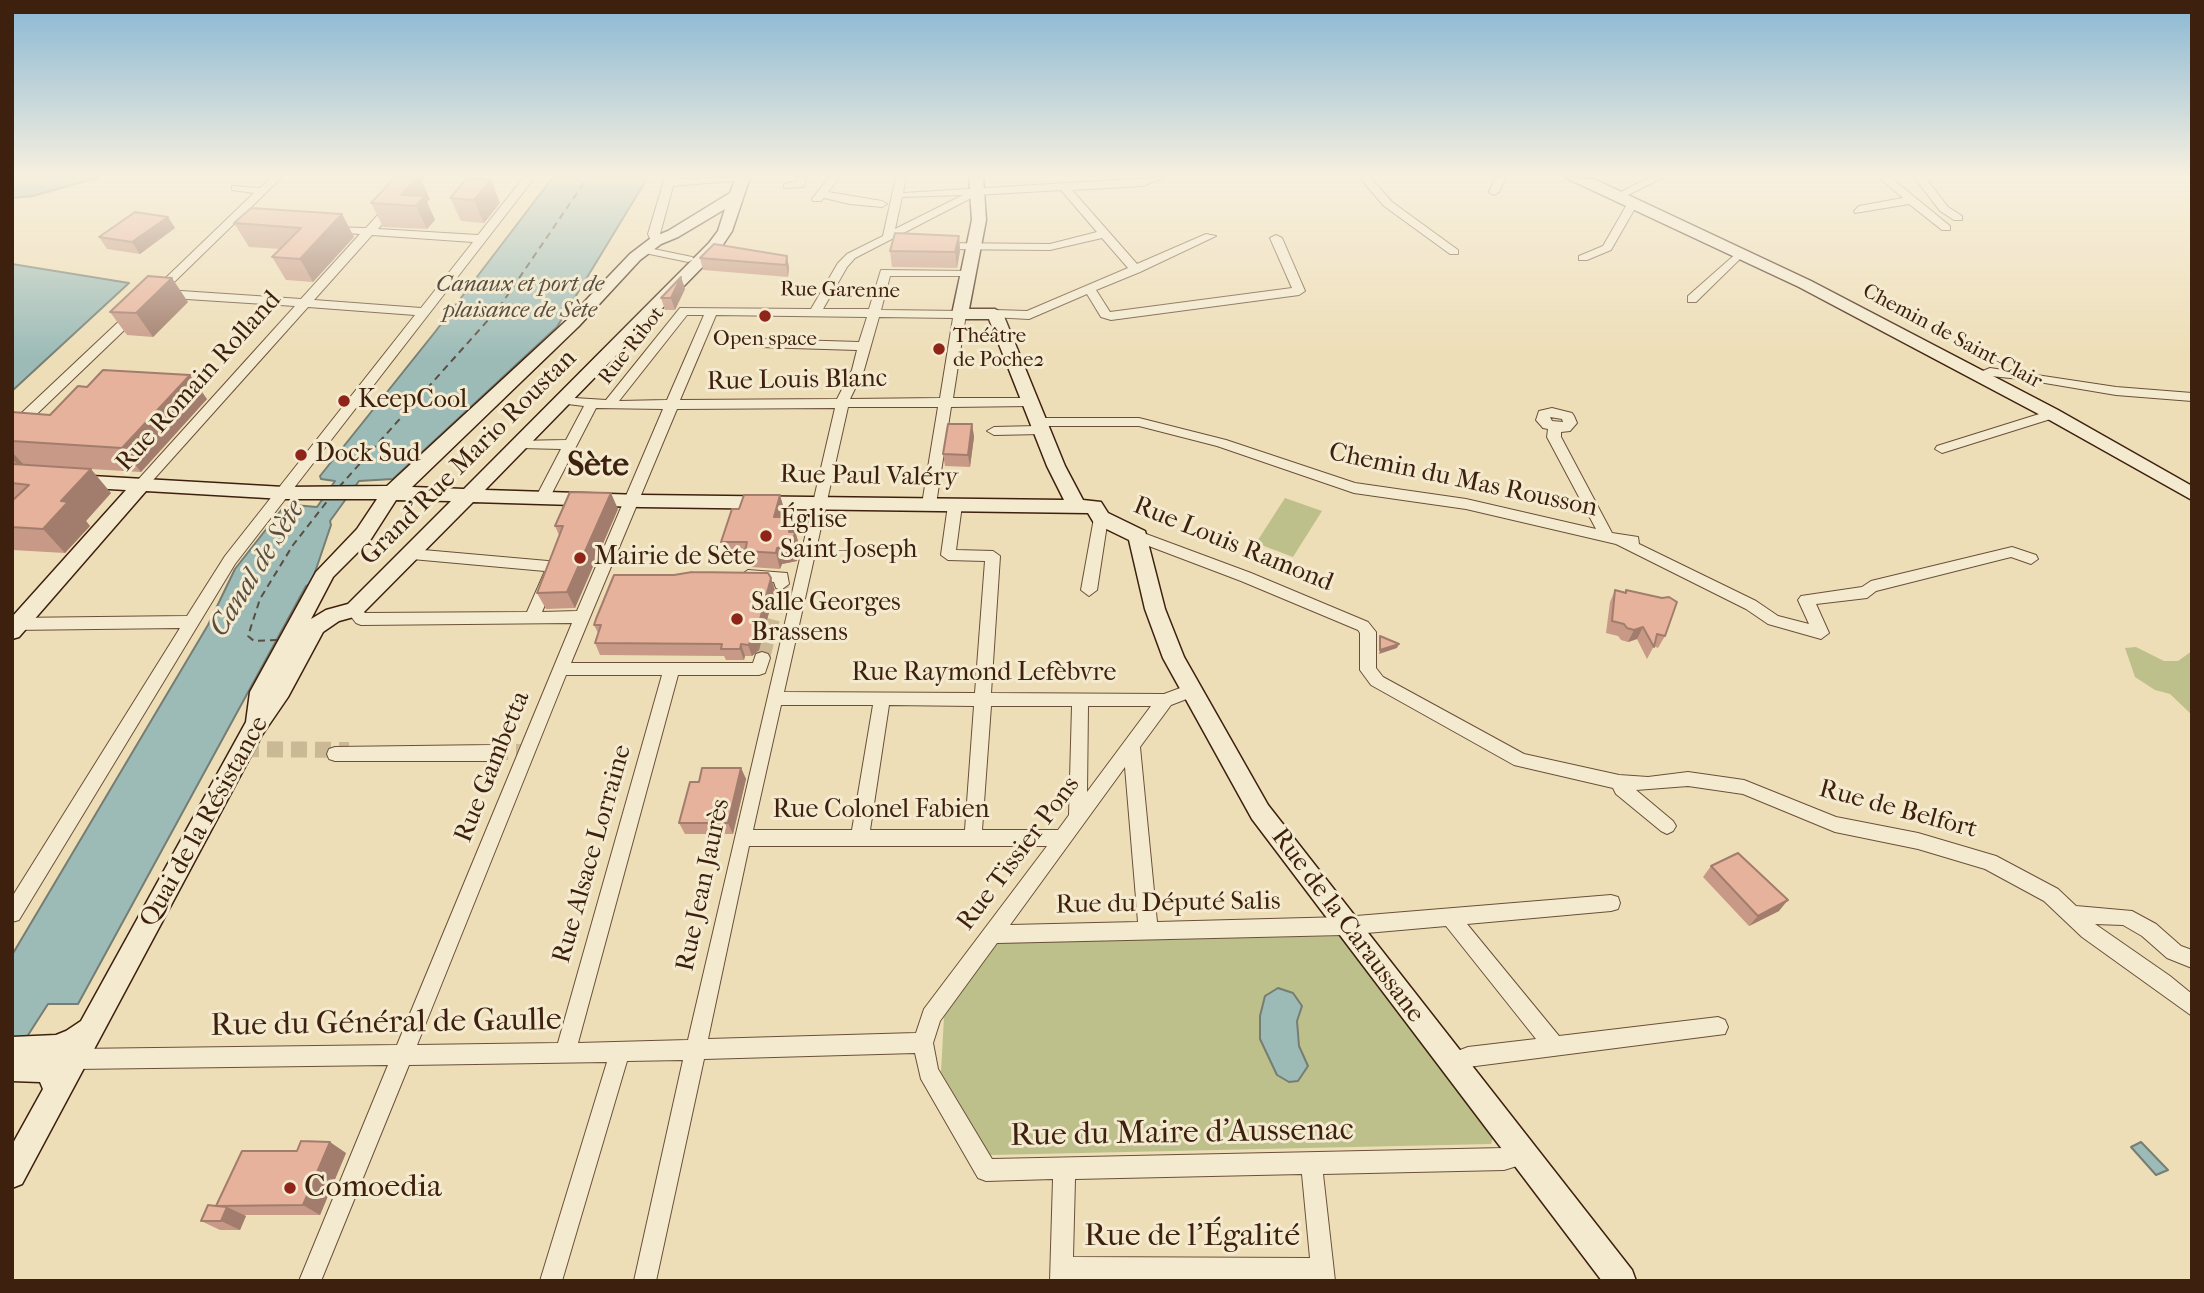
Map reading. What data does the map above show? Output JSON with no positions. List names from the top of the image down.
{
  "streets": {
    "street": [
      "Rue Garenne",
      "Chemin de Saint-Clair",
      "Rue Ribot",
      "Rue Louis Blanc",
      "Rue Romain Rolland",
      "Grand'Rue Mario Roustan",
      "Rue Paul Valéry",
      "Chemin du Mas Rousson",
      "Rue Louis Ramond",
      "Rue Raymond Lefèbvre",
      "Rue Gambetta",
      "Rue de Belfort",
      "Rue Colonel Fabien",
      "Quai de la Résistance",
      "Rue Alsace Lorraine",
      "Rue Tissier Pons",
      "Rue Jean Jaurès",
      "Rue du Député Salis",
      "Rue de la Caraussane",
      "Rue du Général de Gaulle",
      "Rue du Maire d'Aussenac",
      "Rue de l'Égalité"
    ]
  },
  "crossings": [
    ["Rue Garenne", "Rue Ribot"],
    ["Rue Garenne", "Rue Gambetta"],
    ["Rue Garenne", "Rue Jean Jaurès"],
    ["Rue Ribot", "Rue Louis Blanc"],
    ["Rue Louis Blanc", "Grand'Rue Mario Roustan"],
    ["Rue Louis Blanc", "Rue Gambetta"],
    ["Rue Louis Blanc", "Rue Jean Jaurès"],
    ["Grand'Rue Mario Roustan", "Rue Paul Valéry"],
    ["Grand'Rue Mario Roustan", "Quai de la Résistance"],
    ["Rue Paul Valéry", "Rue Louis Ramond"],
    ["Rue Paul Valéry", "Rue Gambetta"],
    ["Rue Paul Valéry", "Rue Jean Jaurès"],
    ["Rue Louis Ramond", "Rue de Belfort"],
    ["Rue Louis Ramond", "Rue de la Caraussane"],
    ["Rue Raymond Lefèbvre", "Rue Tissier Pons"],
    ["Rue Raymond Lefèbvre", "Rue Jean Jaurès"],
    ["Rue Raymond Lefèbvre", "Rue de la Caraussane"],
    ["Rue Gambetta", "Rue du Général de Gaulle"],
    ["Rue Colonel Fabien", "Rue Tissier Pons"],
    ["Rue Colonel Fabien", "Rue Jean Jaurès"],
    ["Quai de la Résistance", "Rue du Général de Gaulle"],
    ["Rue Alsace Lorraine", "Rue du Général de Gaulle"],
    ["Rue Tissier Pons", "Rue du Député Salis"],
    ["Rue Tissier Pons", "Rue du Général de Gaulle"],
    ["Rue Tissier Pons", "Rue du Maire d'Aussenac"],
    ["Rue Jean Jaurès", "Rue du Général de Gaulle"],
    ["Rue du Député Salis", "Rue de la Caraussane"],
    ["Rue de la Caraussane", "Rue du Maire d'Aussenac"],
    ["Rue du Général de Gaulle", "Rue du Maire d'Aussenac"]
  ],
  "districts": ["Sète"],
  "water": ["Canaux et port de plaisance de Sète", "Canal de Sète"],
  "places": [
    "Open space",
    "Théâtre de Poche2",
    "KeepCool",
    "Dock Sud",
    "Église Saint-Joseph",
    "Mairie de Sète",
    "Salle Georges Brassens",
    "Comoedia"
  ]
}
